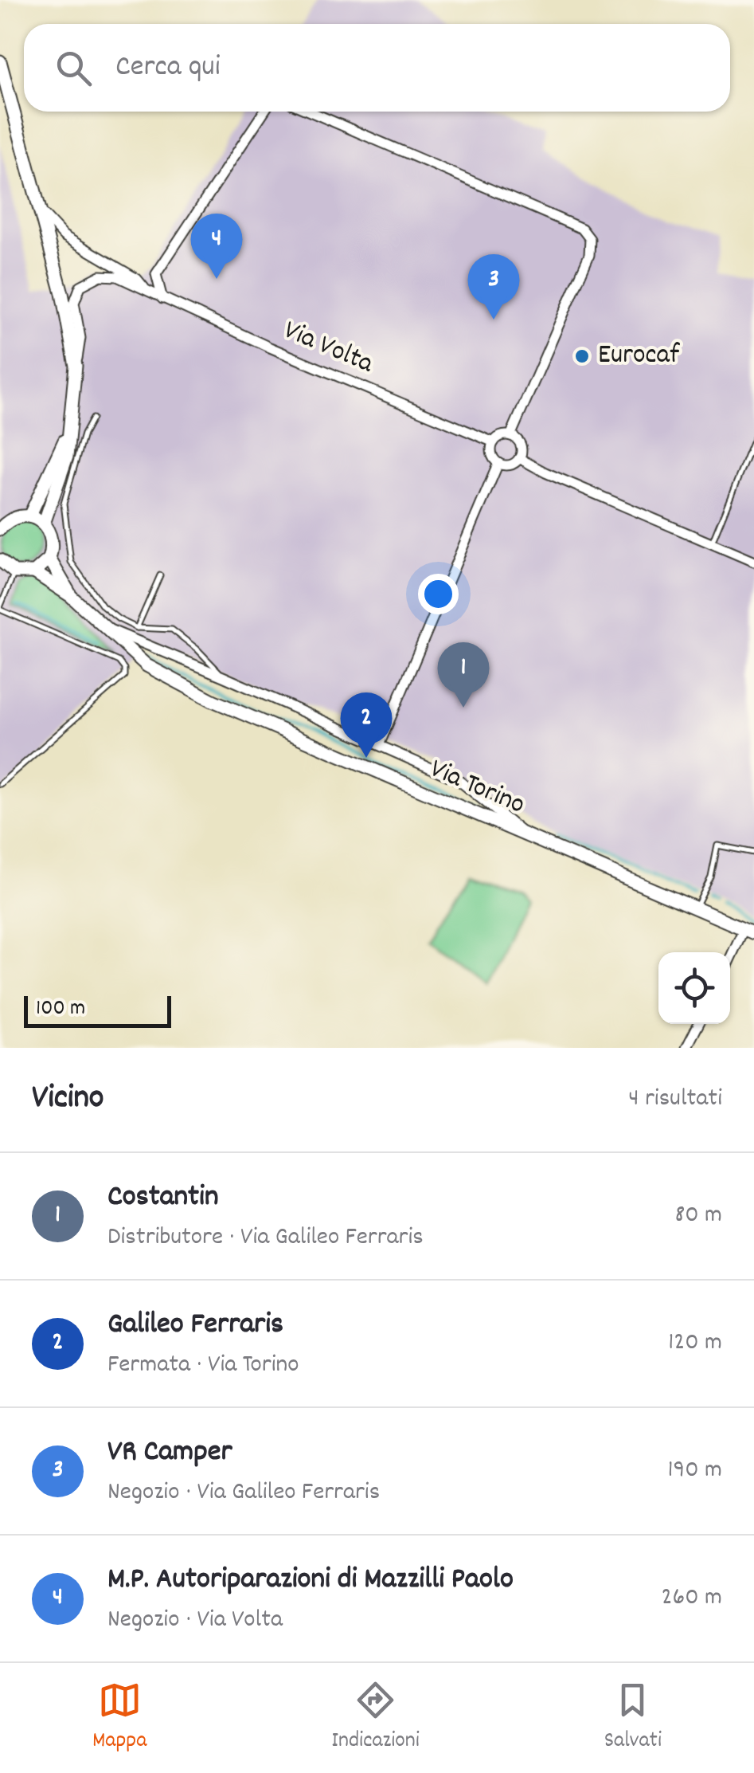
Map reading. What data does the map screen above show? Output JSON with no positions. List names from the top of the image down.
{
  "streets": {
    "street": ["Via Volta", "Via Torino"]
  },
  "places": ["Eurocaf"],
  "scale_bar": "100 m",
  "page": {
    "search": "Cerca qui",
    "pins": [
      "4",
      "3",
      "1",
      "2"
    ],
    "scale": "100 m",
    "heading": ["Vicino", "4 risultati"],
    "list": [
      {
        "mark": "1",
        "name": "Costantin",
        "note": "Distributore · Via Galileo Ferraris",
        "value": "80 m"
      },
      {
        "mark": "2",
        "name": "Galileo Ferraris",
        "note": "Fermata · Via Torino",
        "value": "120 m"
      },
      {
        "mark": "3",
        "name": "VR Camper",
        "note": "Negozio · Via Galileo Ferraris",
        "value": "190 m"
      },
      {
        "mark": "4",
        "name": "M.P. Autoriparazioni di Mazzilli Paolo",
        "note": "Negozio · Via Volta",
        "value": "260 m"
      }
    ],
    "nav": ["Mappa", "Indicazioni", "Salvati"]
  }
}
